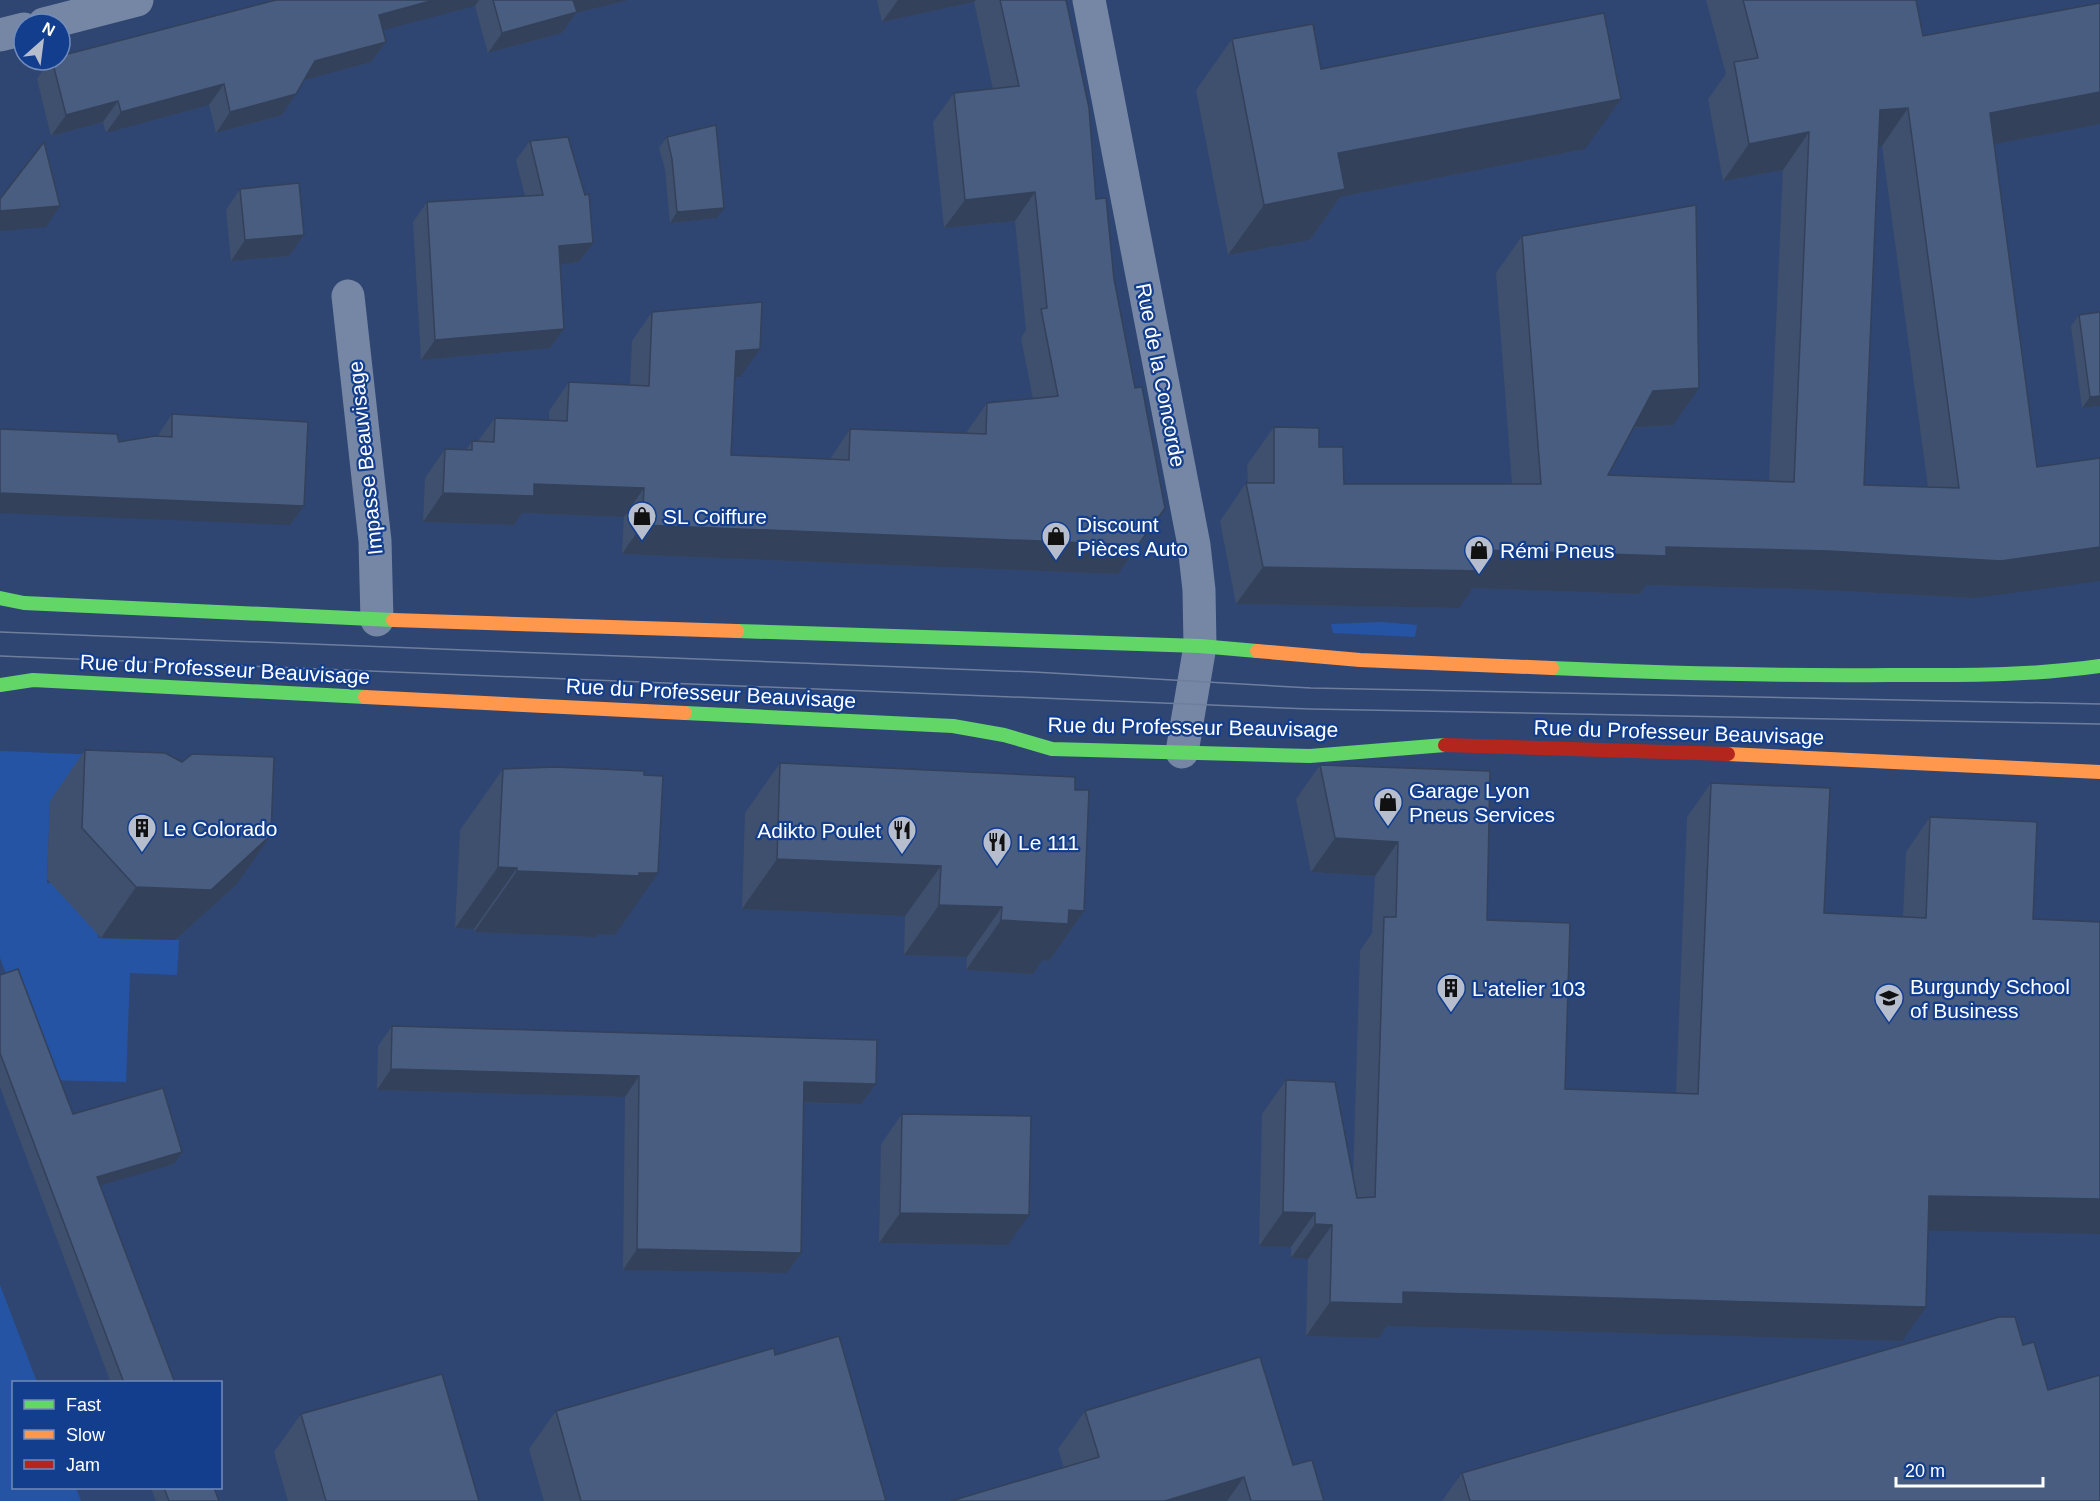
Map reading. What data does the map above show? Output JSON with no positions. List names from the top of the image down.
{
  "streets": {
    "street": ["Rue de la Concorde", "Impasse Beauvisage", "Rue du Professeur Beauvisage"]
  },
  "crossings": [
    ["Rue de la Concorde", "Rue du Professeur Beauvisage"]
  ],
  "places": {
    "shop": [
      "SL Coiffure",
      "Discount Pièces Auto",
      "Rémi Pneus",
      "Garage Lyon Pneus Services"
    ],
    "building": ["Le Colorado", "L'atelier 103"],
    "restaurant": ["Adikto Poulet", "Le 111"],
    "school or university": ["Burgundy School of Business"]
  },
  "legend": ["Fast", "Slow", "Jam"],
  "scale_bar": "20 m",
  "north": "top right"
}
